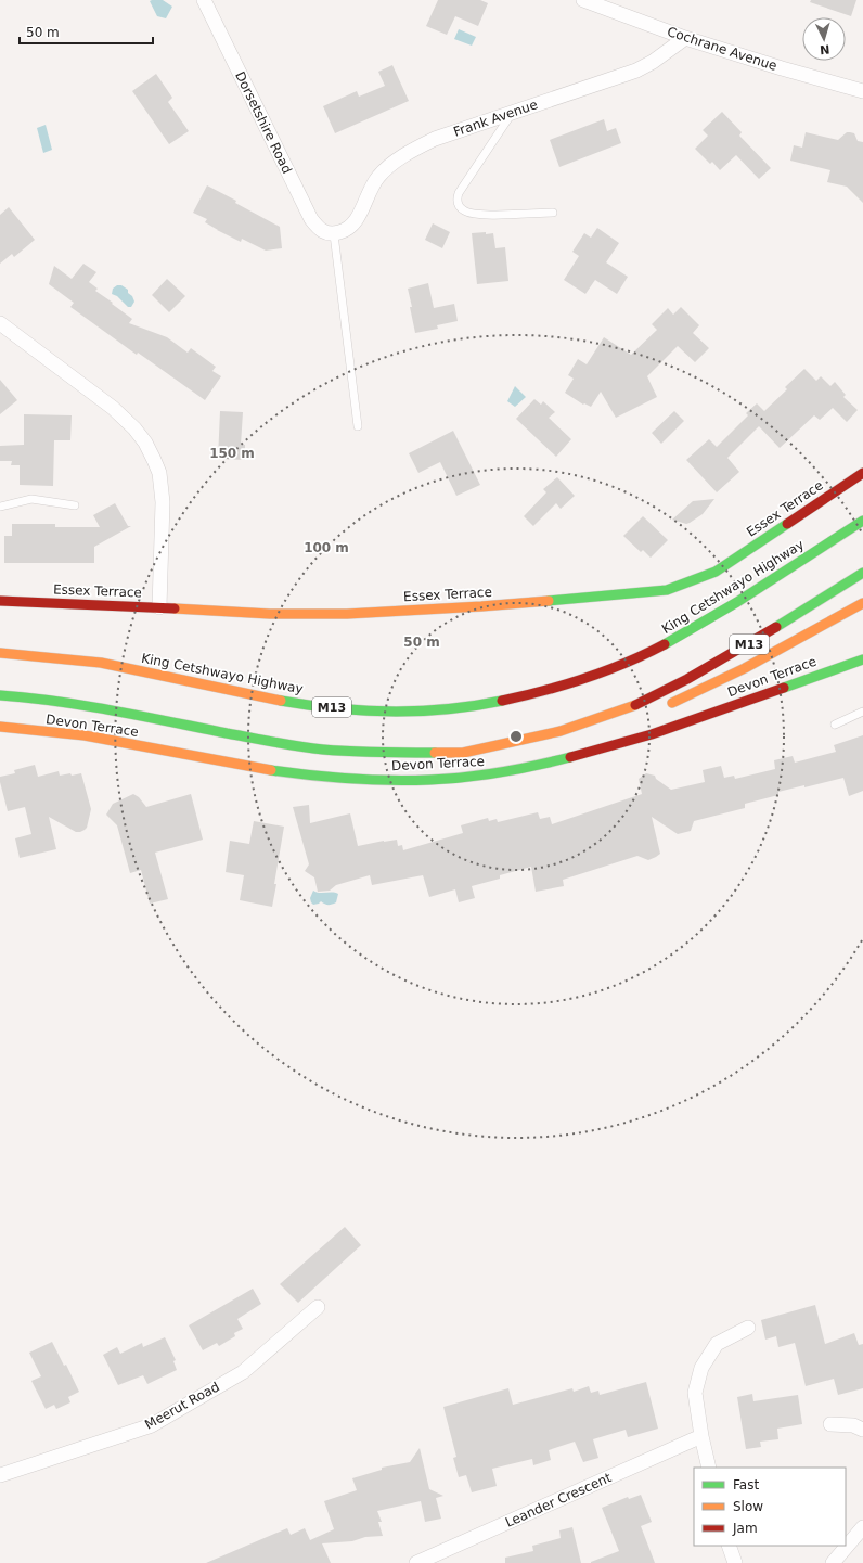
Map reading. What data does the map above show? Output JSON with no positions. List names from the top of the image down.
{
  "streets": {
    "main road": [
      "Essex Terrace",
      "King Cetshwayo Highway",
      "M13",
      "Devon Terrace"
    ],
    "street": [
      "Cochrane Avenue",
      "Frank Avenue",
      "Dorsetshire Road",
      "Meerut Road",
      "Leander Crescent"
    ]
  },
  "crossings": [
    ["Cochrane Avenue", "Frank Avenue"],
    ["Frank Avenue", "Dorsetshire Road"]
  ],
  "legend": ["Fast", "Slow", "Jam"],
  "scale_bar": "50 m",
  "north": "bottom",
  "rings": ["150 m", "100 m", "50 m"]
}
